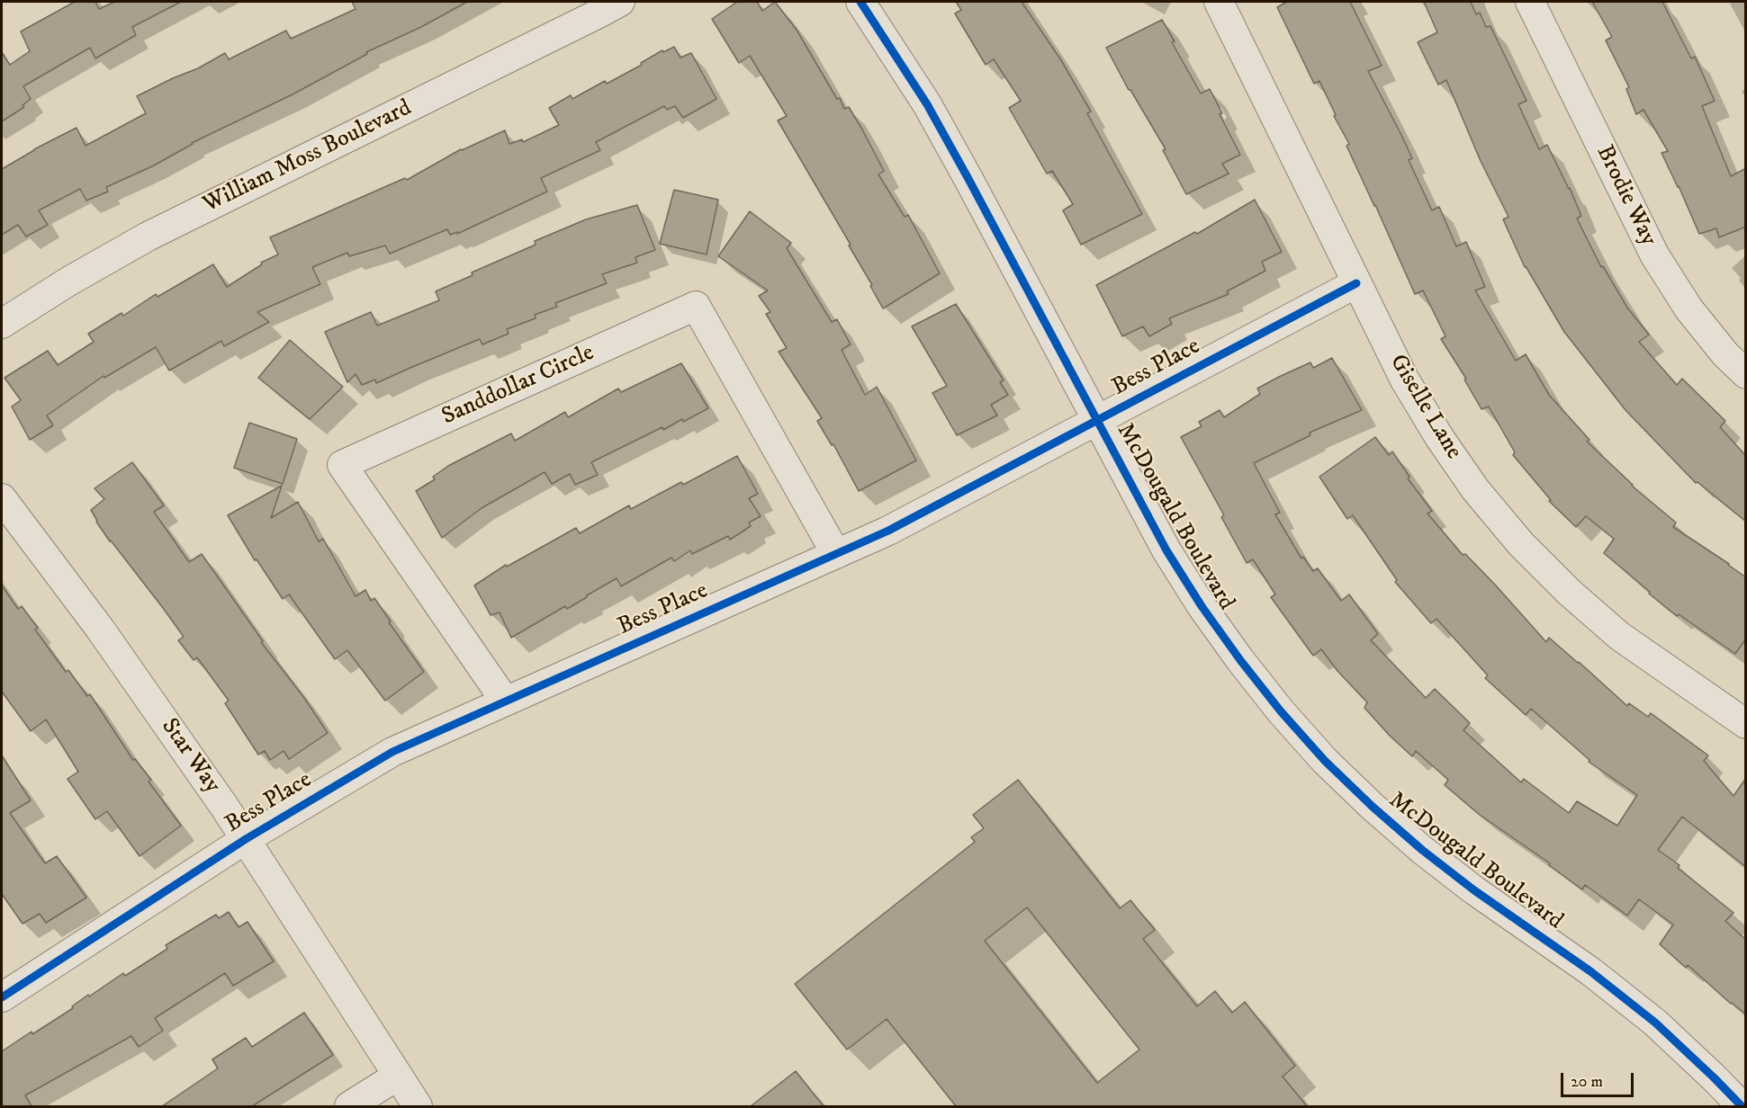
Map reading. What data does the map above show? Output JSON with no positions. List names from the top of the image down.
{
  "streets": {
    "street": [
      "William Moss Boulevard",
      "Brodie Way",
      "Bess Place",
      "Sanddollar Circle",
      "Giselle Lane",
      "McDougald Boulevard",
      "Star Way"
    ]
  },
  "crossings": [
    ["Bess Place", "Sanddollar Circle"],
    ["Bess Place", "Giselle Lane"],
    ["Bess Place", "McDougald Boulevard"],
    ["Bess Place", "Star Way"]
  ],
  "scale_bar": "20 m"
}
